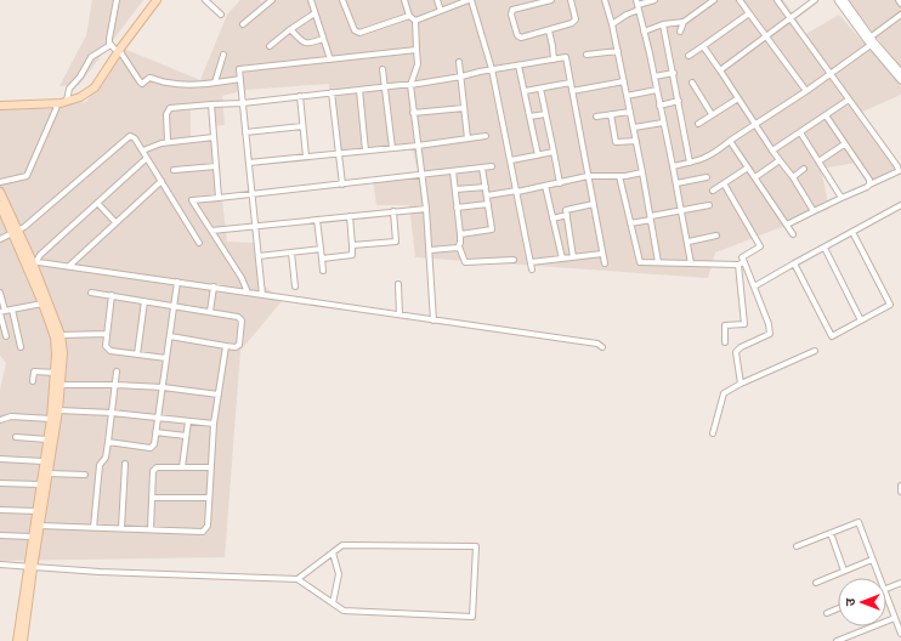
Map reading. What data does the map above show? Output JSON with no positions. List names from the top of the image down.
{
  "north": "left"
}
